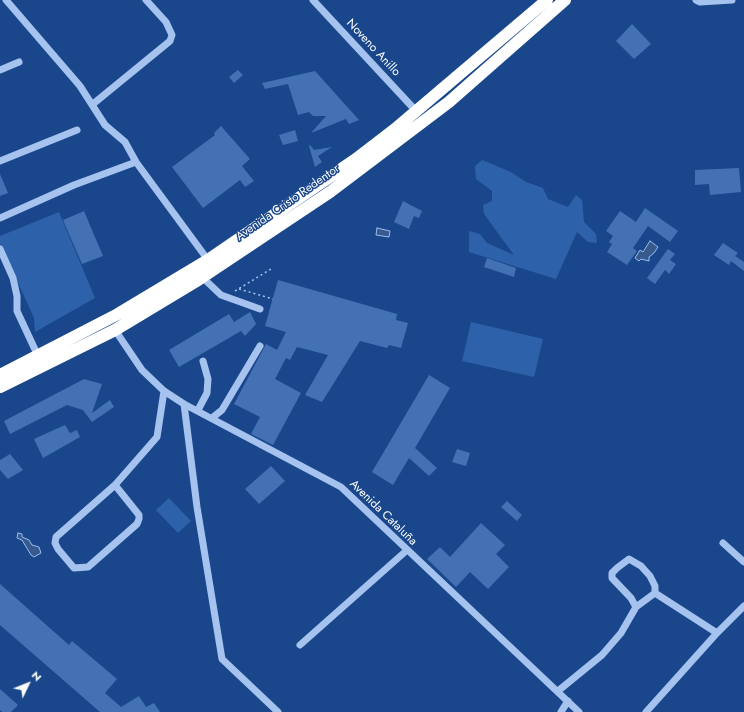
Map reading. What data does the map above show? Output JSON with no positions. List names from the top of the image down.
{
  "streets": {
    "highway": ["Avenida Cristo Redentor"],
    "street": ["Noveno Anillo", "Avenida Cataluña"]
  },
  "crossings": [
    ["Noveno Anillo", "Avenida Cristo Redentor"],
    ["Avenida Cristo Redentor", "Avenida Cataluña"]
  ],
  "north": "top right"
}
